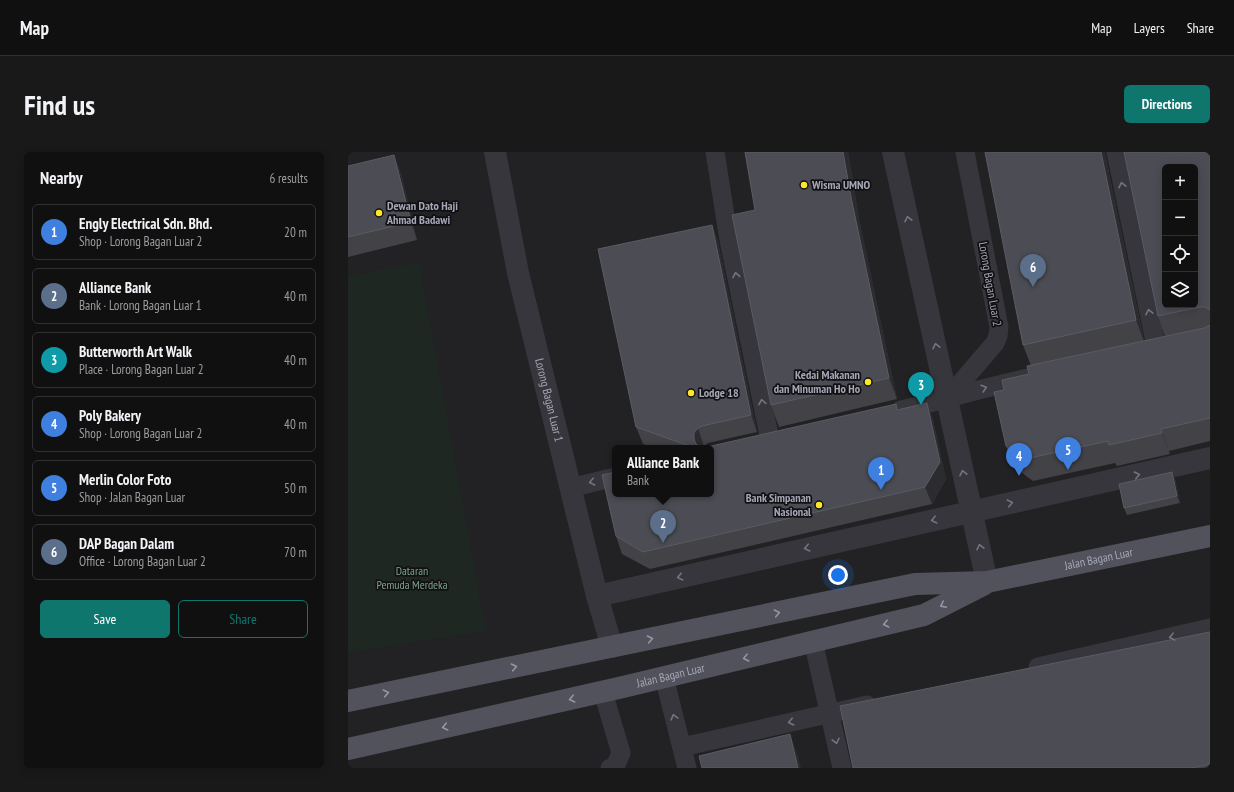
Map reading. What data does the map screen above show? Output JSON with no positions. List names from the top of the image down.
{
  "streets": {
    "main road": ["Jalan Bagan Luar"],
    "street": ["Lorong Bagan Luar 1"],
    "lane": ["Lorong Bagan Luar 2"]
  },
  "crossings": [
    ["Lorong Bagan Luar 1", "Jalan Bagan Luar"]
  ],
  "parks": ["Dataran Pemuda Merdeka"],
  "places": [
    "Wisma UMNO",
    "Dewan Dato Haji Ahmad Badawi",
    "Kedai Makanan dan Minuman Ho Ho",
    "Lodge 18",
    "Bank Simpanan Nasional"
  ],
  "page": {
    "header": "Map",
    "nav": ["Map", "Layers", "Share"],
    "buttons": [
      "Directions",
      ["Save", "Share"]
    ],
    "title": "Find us",
    "heading": ["Nearby", "6 results"],
    "map_buttons": ["+", "−"],
    "list": [
      {
        "mark": "1",
        "name": "Engly Electrical Sdn. Bhd.",
        "note": "Shop · Lorong Bagan Luar 2",
        "value": "20 m"
      },
      {
        "mark": "2",
        "name": "Alliance Bank",
        "note": "Bank · Lorong Bagan Luar 1",
        "value": "40 m"
      },
      {
        "mark": "3",
        "name": "Butterworth Art Walk",
        "note": "Place · Lorong Bagan Luar 2",
        "value": "40 m"
      },
      {
        "mark": "4",
        "name": "Poly Bakery",
        "note": "Shop · Lorong Bagan Luar 2",
        "value": "40 m"
      },
      {
        "mark": "5",
        "name": "Merlin Color Foto",
        "note": "Shop · Jalan Bagan Luar",
        "value": "50 m"
      },
      {
        "mark": "6",
        "name": "DAP Bagan Dalam",
        "note": "Office · Lorong Bagan Luar 2",
        "value": "70 m"
      }
    ],
    "pins": [
      "6",
      "3",
      "5",
      "4",
      "1",
      "2"
    ],
    "popup": ["Alliance Bank", "Bank"]
  }
}
